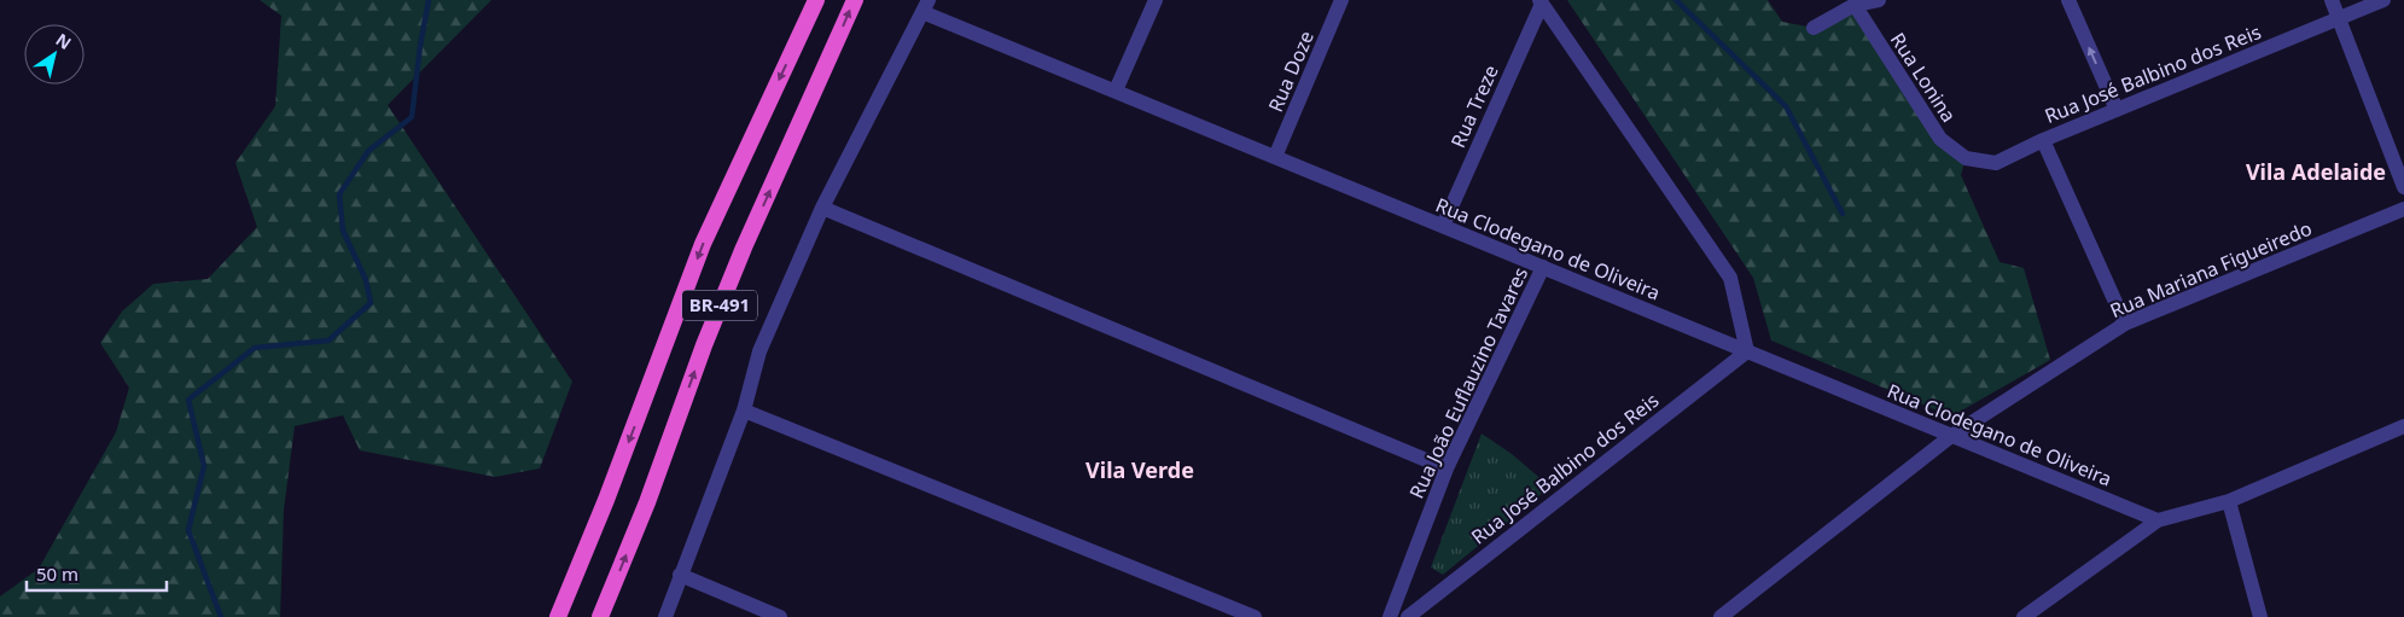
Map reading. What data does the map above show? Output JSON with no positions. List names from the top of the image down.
{
  "streets": {
    "highway": ["BR-491"],
    "street": [
      "Rua Doze",
      "Rua José Balbino dos Reis",
      "Rua Lonina",
      "Rua Treze",
      "Rua Clodegano de Oliveira",
      "Rua Mariana Figueiredo",
      "Rua João Euflauzino Tavares"
    ]
  },
  "crossings": [
    ["Rua Doze", "Rua Clodegano de Oliveira"],
    ["Rua José Balbino dos Reis", "Rua Lonina"],
    ["Rua José Balbino dos Reis", "Rua Clodegano de Oliveira"],
    ["Rua Treze", "Rua Clodegano de Oliveira"],
    ["Rua Clodegano de Oliveira", "Rua Mariana Figueiredo"],
    ["Rua Clodegano de Oliveira", "Rua João Euflauzino Tavares"]
  ],
  "districts": ["Vila Adelaide", "Vila Verde"],
  "scale_bar": "50 m",
  "north": "top right"
}
